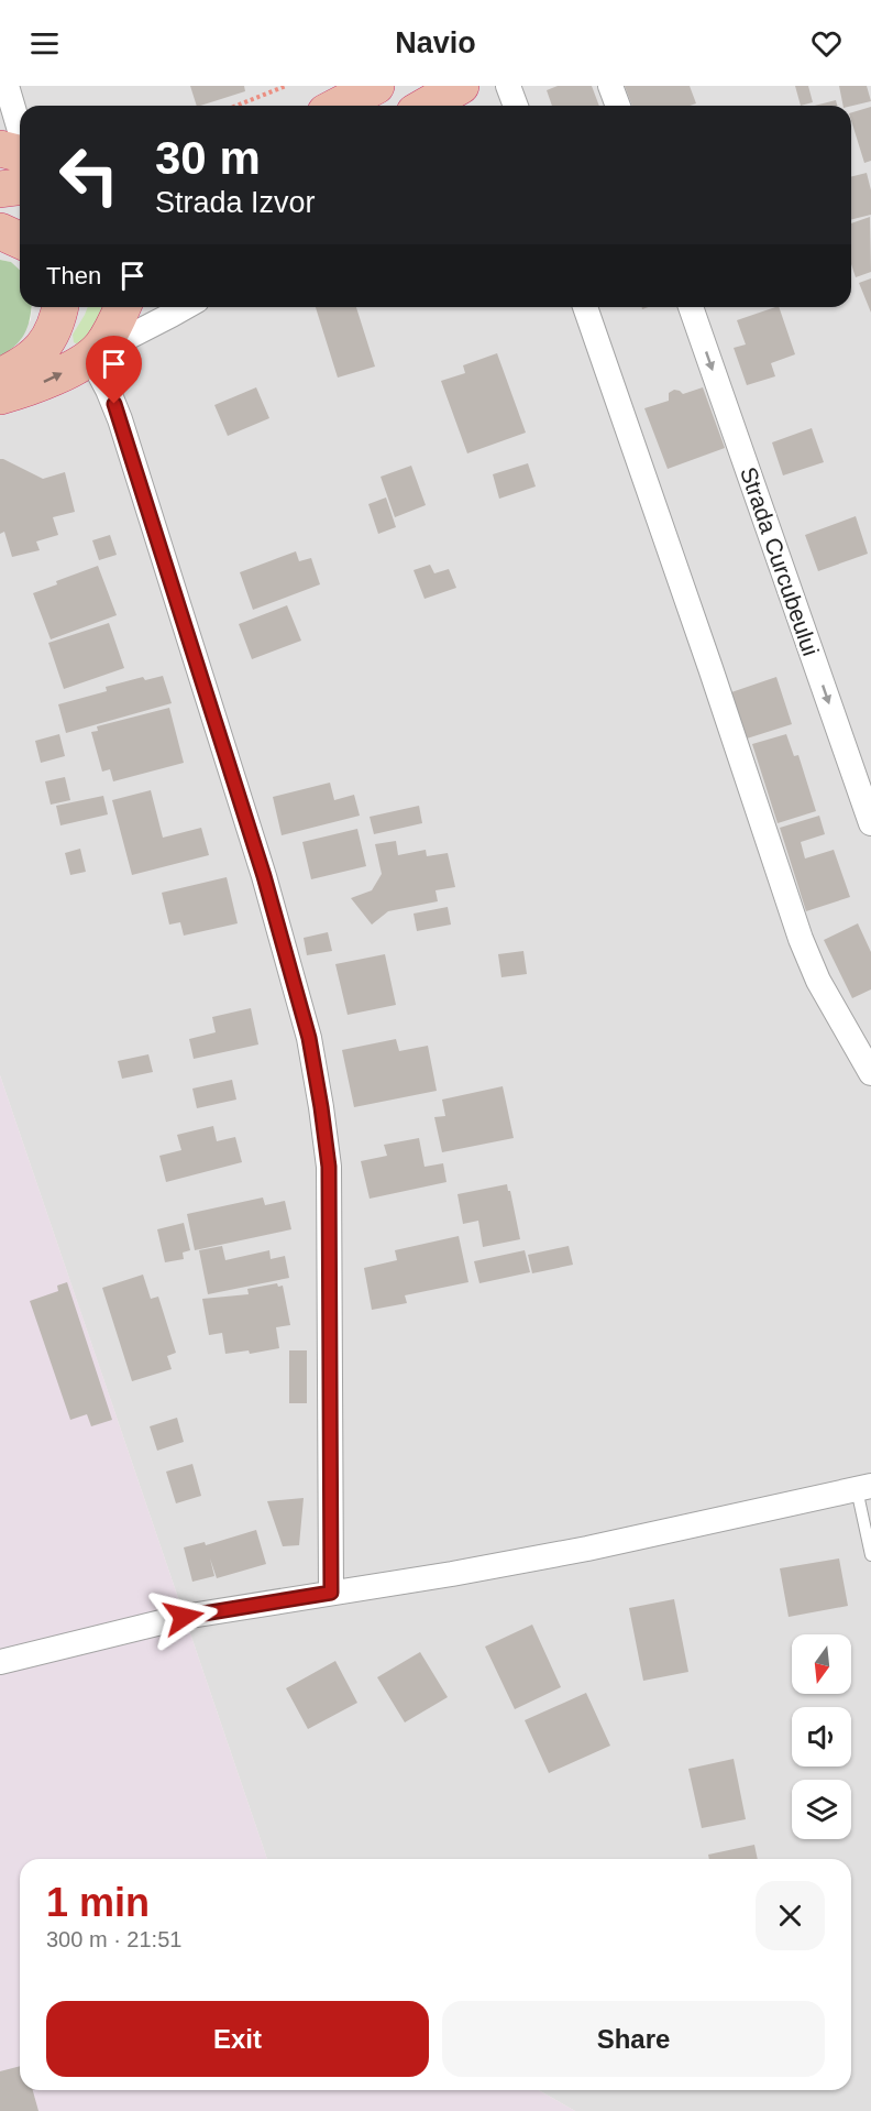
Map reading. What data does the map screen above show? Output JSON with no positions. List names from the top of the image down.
{
  "streets": {
    "street": ["Strada Curcubeului"]
  },
  "north": "bottom",
  "page": {
    "header": "Navio",
    "turn": ["30 m", "Strada Izvor"],
    "then": "Then",
    "heading": ["1 min", "300 m · 21:51"],
    "buttons": ["Exit", "Share"]
  }
}
